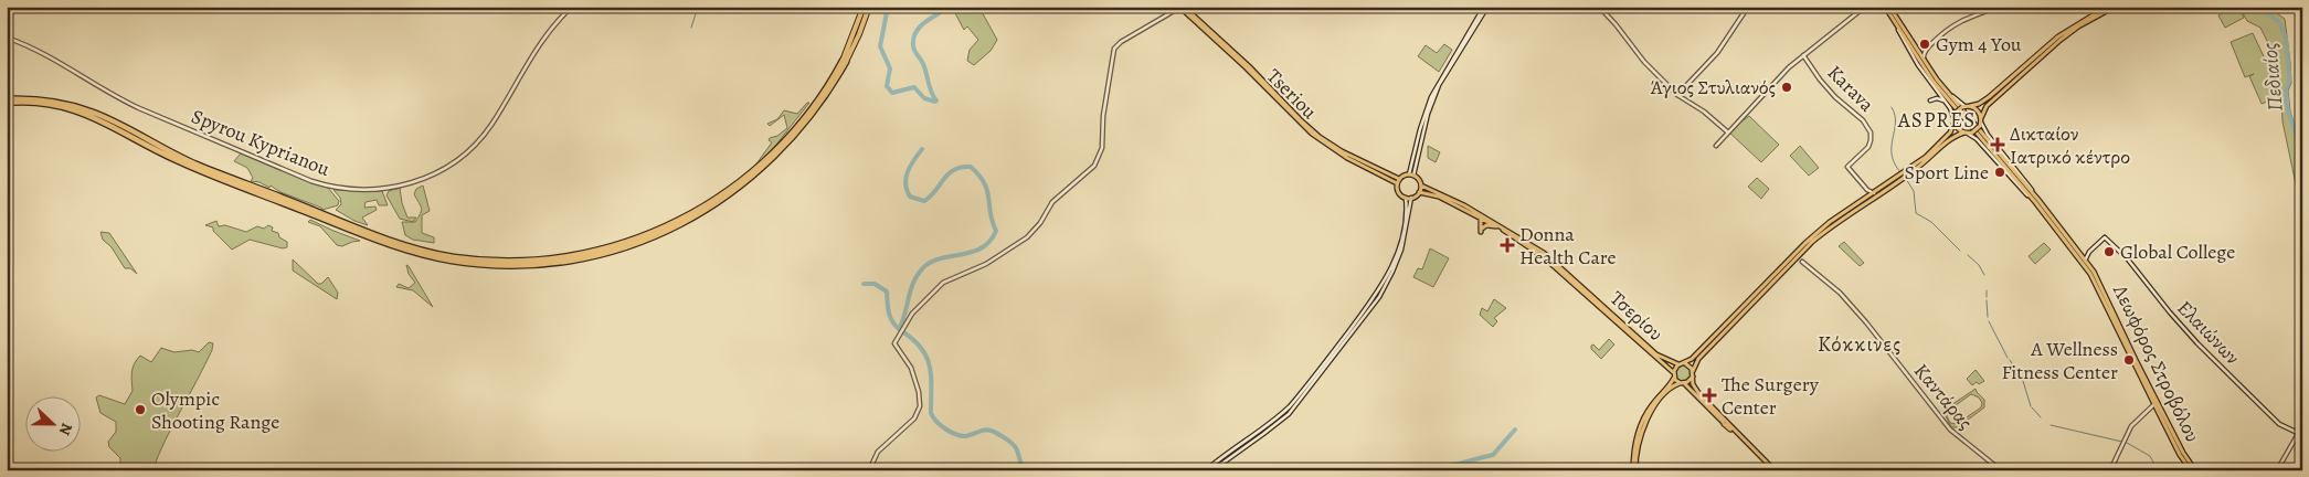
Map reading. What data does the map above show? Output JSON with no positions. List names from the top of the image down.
{
  "streets": {
    "main road": ["Tseriou", "Τσερίου", "Λεωφόρος Στροβόλου"],
    "street": [
      "Karava",
      "Spyrou Kyprianou",
      "Ελαιώνων",
      "Καντάρας"
    ]
  },
  "crossings": [
    ["Tseriou", "Τσερίου"]
  ],
  "districts": ["ASPRES", "Κόκκινες"],
  "water": ["Πεδιαίος"],
  "places": {
    "other": [
      "Gym 4 You",
      "Άγιος Στυλιανός",
      "Sport Line",
      "Global College",
      "A Wellness Fitness Center",
      "Olympic Shooting Range"
    ],
    "health": ["Δικταίον Ιατρικό κέντρο", "Donna Health Care", "The Surgery Center"]
  },
  "north": "right"
}
